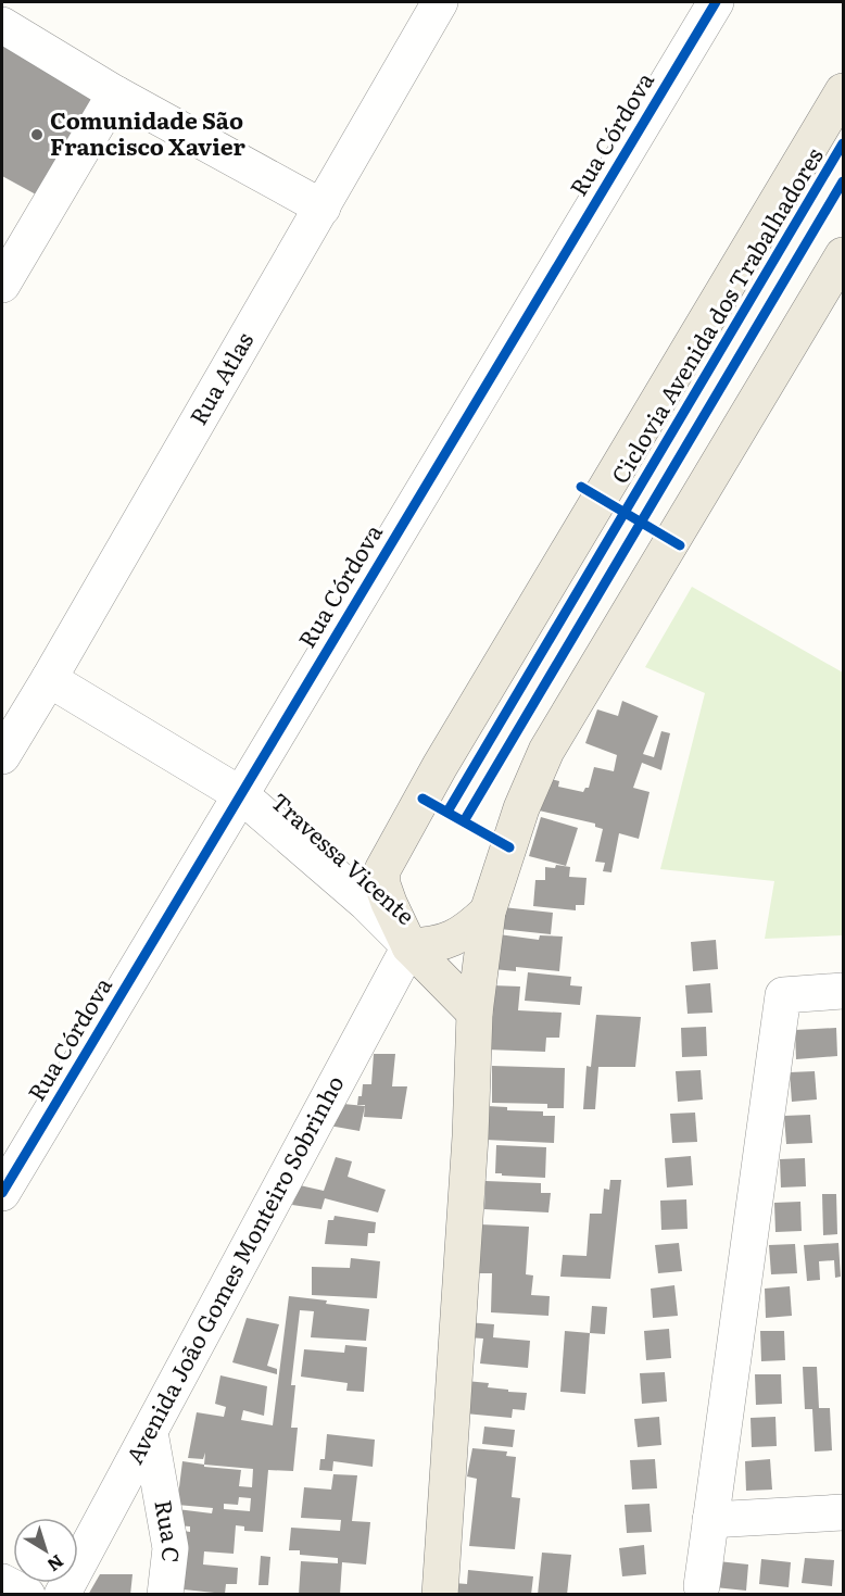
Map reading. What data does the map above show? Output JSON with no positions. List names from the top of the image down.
{
  "streets": {
    "main road": ["Travessa Vicente"],
    "street": [
      "Rua Córdova",
      "Rua Atlas",
      "Avenida João Gomes Monteiro Sobrinho",
      "Rua C"
    ],
    "cycle path": ["Ciclovia Avenida dos Trabalhadores"]
  },
  "crossings": [
    ["Rua Córdova", "Travessa Vicente"],
    ["Rua Atlas", "Travessa Vicente"],
    ["Travessa Vicente", "Avenida João Gomes Monteiro Sobrinho"],
    ["Avenida João Gomes Monteiro Sobrinho", "Rua C"]
  ],
  "places": ["Comunidade São Francisco Xavier"],
  "north": "bottom right"
}
